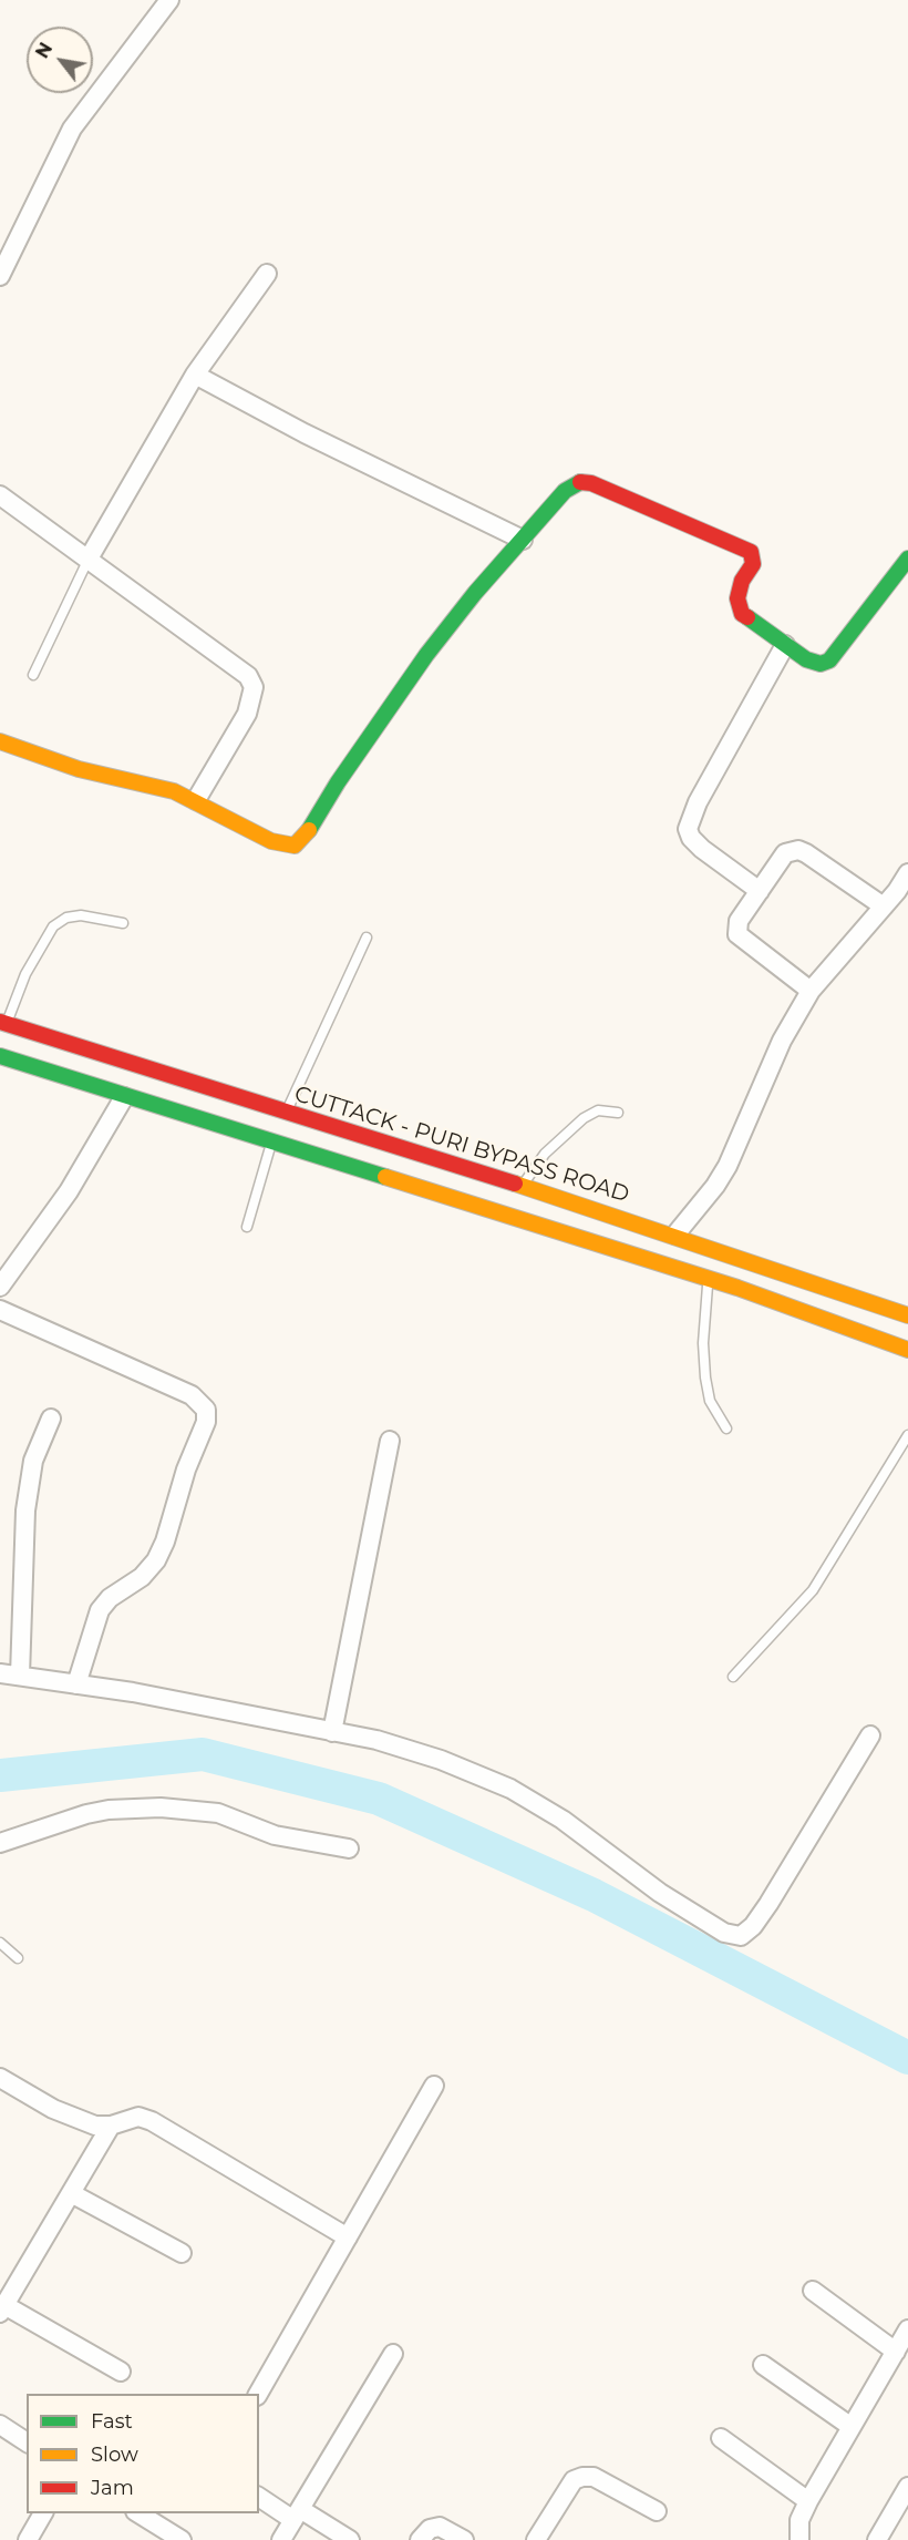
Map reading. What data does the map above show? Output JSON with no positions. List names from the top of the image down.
{
  "streets": {
    "main road": ["CUTTACK - PURI BYPASS ROAD"]
  },
  "legend": ["Fast", "Slow", "Jam"],
  "north": "top left"
}
